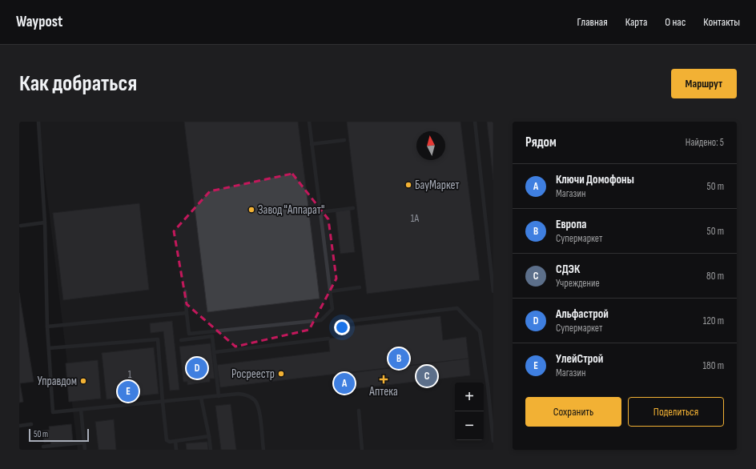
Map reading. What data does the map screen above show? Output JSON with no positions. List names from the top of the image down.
{
  "places": {
    "other": [
      "БауМаркет",
      "Завод \"Аппарат\"",
      "Росреестр",
      "Управдом"
    ],
    "health": ["Аптека"]
  },
  "house_numbers": ["1А", "1"],
  "scale_bar": "50 m",
  "north": "top",
  "page": {
    "header": "Waypost",
    "nav": [
      "Главная",
      "Карта",
      "О нас",
      "Контакты"
    ],
    "buttons": [
      "Маршрут",
      ["Сохранить", "Поделиться"]
    ],
    "title": "Как добраться",
    "heading": ["Рядом", "Найдено: 5"],
    "list": [
      {
        "mark": "A",
        "name": "Ключи Домофоны",
        "note": "Магазин",
        "value": "50 m"
      },
      {
        "mark": "B",
        "name": "Европа",
        "note": "Супермаркет",
        "value": "50 m"
      },
      {
        "mark": "C",
        "name": "СДЭК",
        "note": "Учреждение",
        "value": "80 m"
      },
      {
        "mark": "D",
        "name": "Альфастрой",
        "note": "Супермаркет",
        "value": "120 m"
      },
      {
        "mark": "E",
        "name": "УлейСтрой",
        "note": "Магазин",
        "value": "180 m"
      }
    ],
    "pins": [
      "B",
      "D",
      "C",
      "A",
      "E"
    ],
    "map_buttons": ["+", "−"],
    "scale": "50 m"
  }
}
